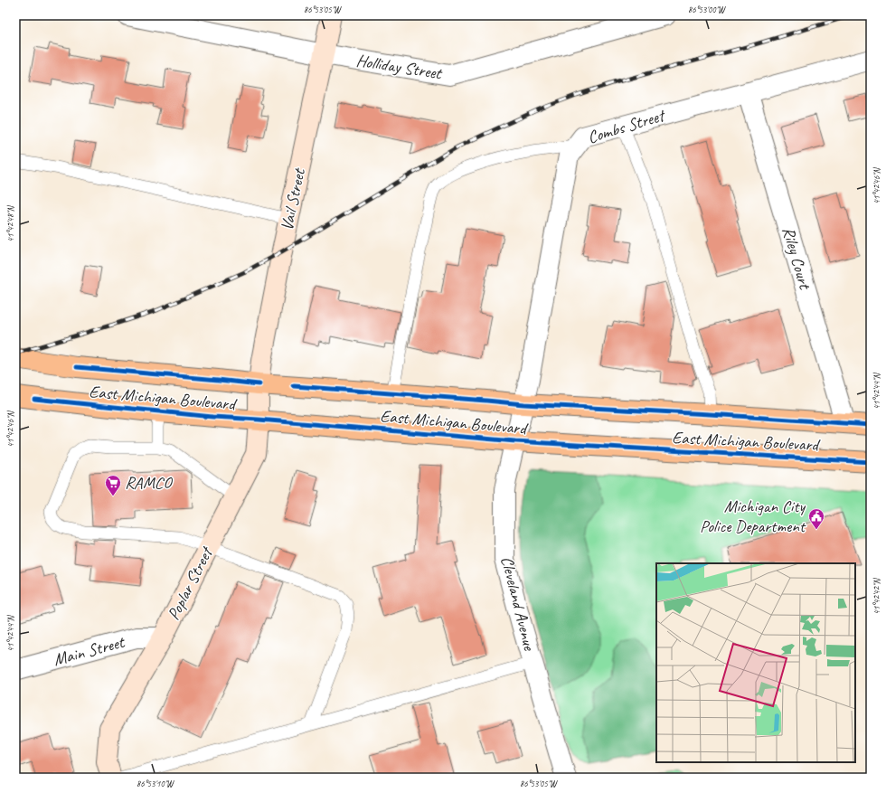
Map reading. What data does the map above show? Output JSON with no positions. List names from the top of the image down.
{
  "streets": {
    "main road": ["East Michigan Boulevard"],
    "street": [
      "Holliday Street",
      "Combs Street",
      "Vail Street",
      "Riley Court",
      "Poplar Street",
      "Cleveland Avenue",
      "Main Street"
    ]
  },
  "crossings": [
    ["Holliday Street", "Vail Street"],
    ["Combs Street", "Riley Court"],
    ["Combs Street", "East Michigan Boulevard"],
    ["Combs Street", "Cleveland Avenue"],
    ["Vail Street", "East Michigan Boulevard"],
    ["Vail Street", "Poplar Street"],
    ["Riley Court", "East Michigan Boulevard"],
    ["East Michigan Boulevard", "Poplar Street"],
    ["East Michigan Boulevard", "Cleveland Avenue"],
    ["Poplar Street", "Main Street"]
  ],
  "places": {
    "supermarket": ["RAMCO"],
    "public building": ["Michigan City Police Department"]
  },
  "coordinates": [
    "86°53'05\"W",
    "86°53'00\"W",
    "41°42'46\"N",
    "41°42'48\"N",
    "41°42'44\"N",
    "41°42'42\"N",
    "86°53'10\"W"
  ]
}
